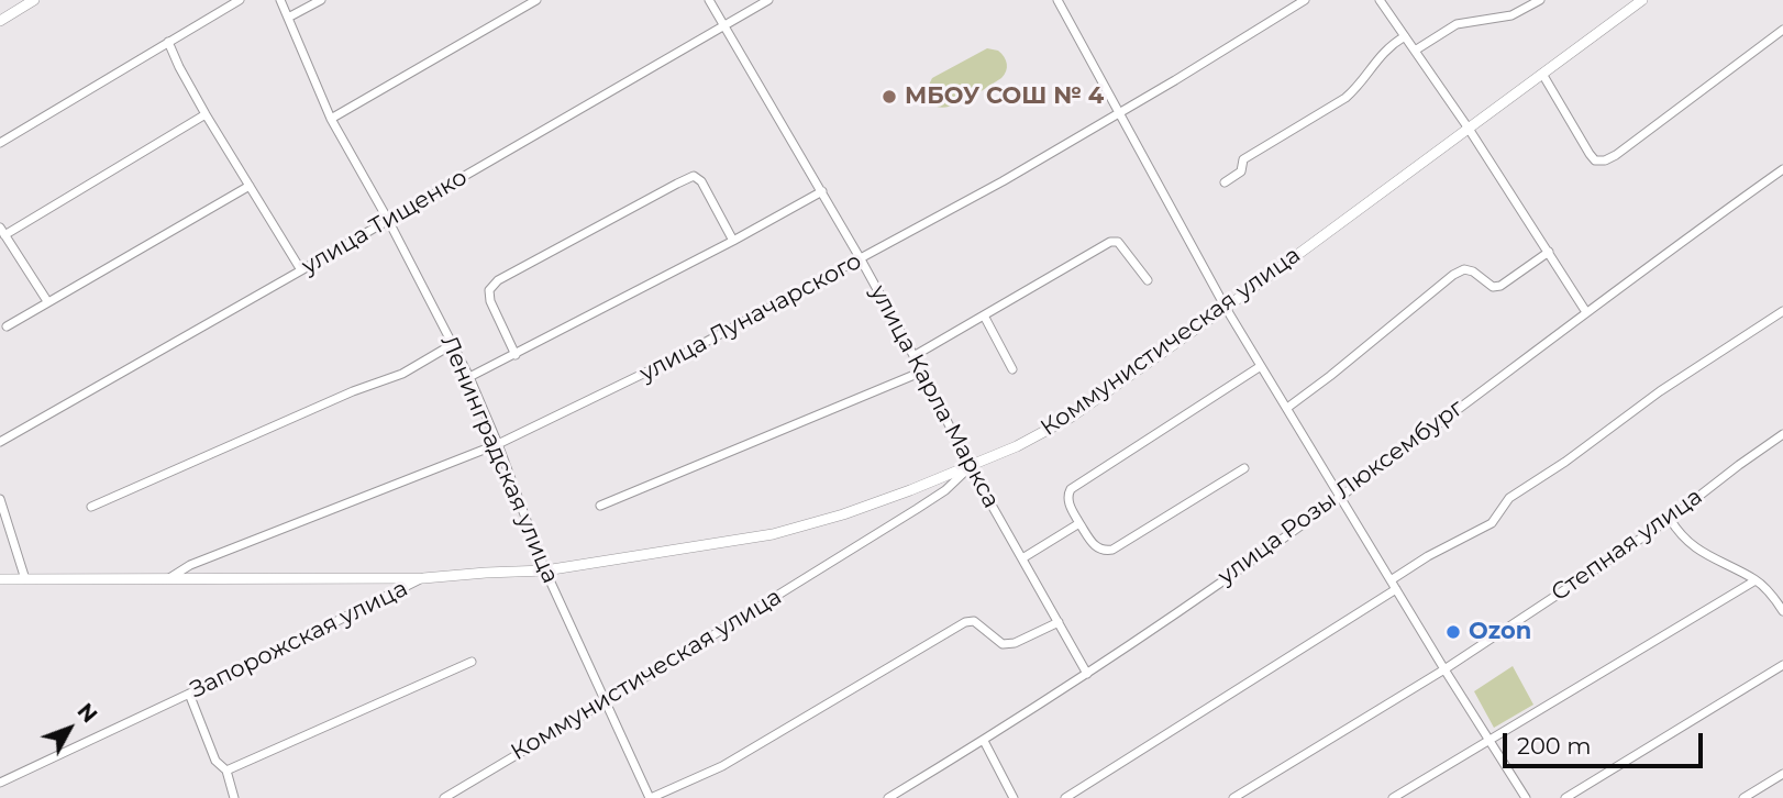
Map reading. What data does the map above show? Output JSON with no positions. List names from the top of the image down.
{
  "streets": {
    "main road": ["улица Луначарского", "Коммунистическая улица", "Запорожская улица"],
    "street": [
      "улица Тищенко",
      "улица Карла Маркса",
      "Ленинградская улица",
      "улица Розы Люксембург",
      "Степная улица"
    ]
  },
  "crossings": [
    ["улица Тищенко", "улица Карла Маркса"],
    ["улица Тищенко", "Ленинградская улица"],
    ["улица Луначарского", "улица Карла Маркса"],
    ["улица Луначарского", "Ленинградская улица"],
    ["улица Луначарского", "Запорожская улица"],
    ["Коммунистическая улица", "улица Карла Маркса"],
    ["Коммунистическая улица", "Ленинградская улица"],
    ["Коммунистическая улица", "Запорожская улица"],
    ["улица Карла Маркса", "улица Розы Люксембург"],
    ["улица Карла Маркса", "Запорожская улица"],
    ["Ленинградская улица", "Запорожская улица"]
  ],
  "places": ["МБОУ СОШ № 4", "Ozon"],
  "scale_bar": "200 m",
  "north": "top right"
}
